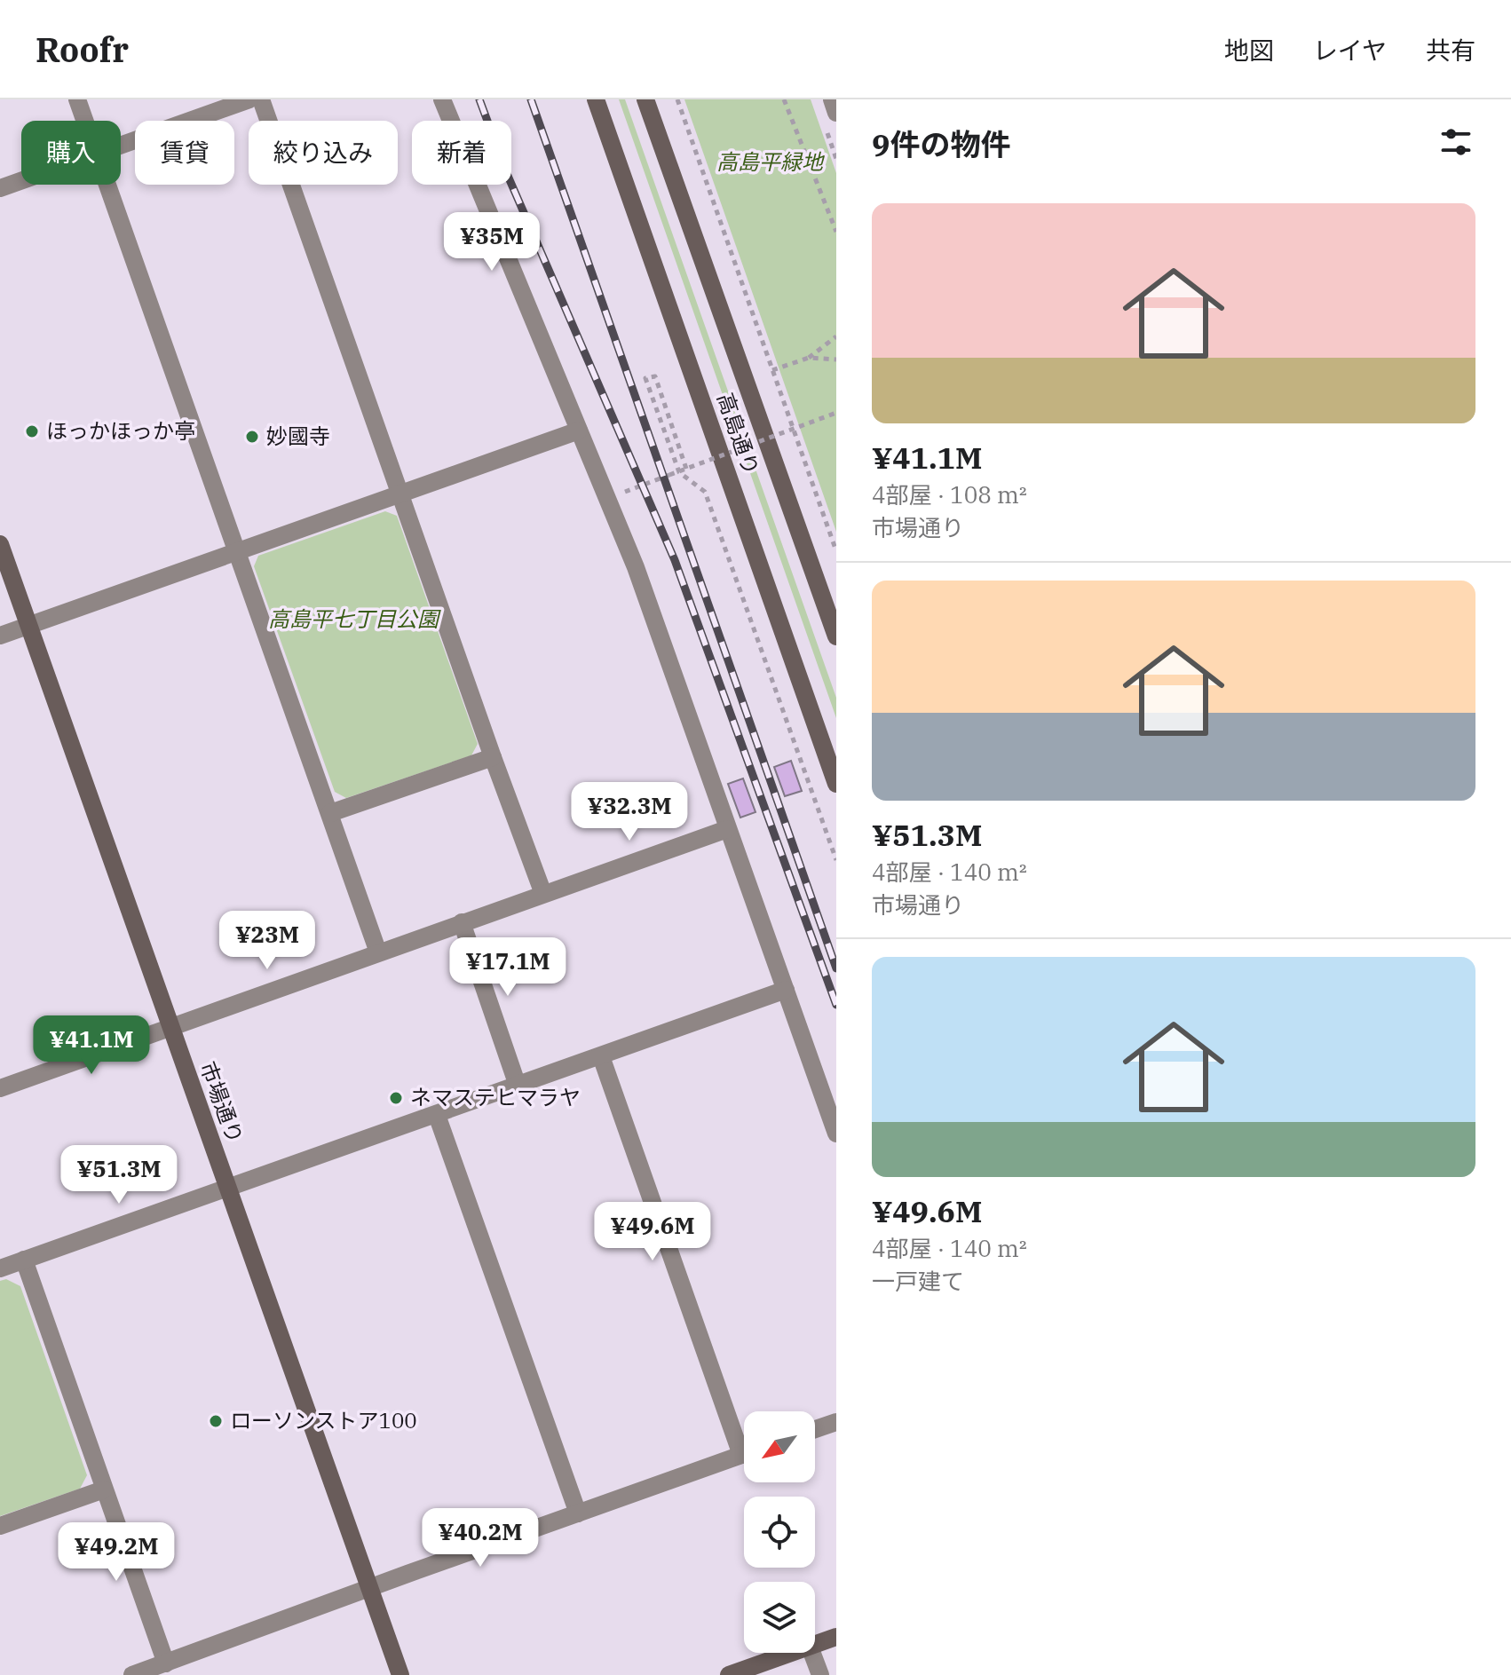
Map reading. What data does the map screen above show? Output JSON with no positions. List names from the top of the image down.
{
  "streets": {
    "street": ["高島通り", "市場通り"]
  },
  "parks": ["高島平緑地", "高島平七丁目公園"],
  "places": [
    "ほっかほっか亭",
    "妙國寺",
    "ネマステヒマラヤ",
    "ローソンストア100"
  ],
  "north": "bottom left",
  "page": {
    "header": "Roofr",
    "nav": ["地図", "レイヤ", "共有"],
    "heading": "9件の物件",
    "chip": [
      "購入",
      "賃貸",
      "絞り込み",
      "新着"
    ],
    "list": [
      {
        "name": "¥41.1M",
        "note": "4部屋 · 108 m² · 市場通り"
      },
      {
        "name": "¥51.3M",
        "note": "4部屋 · 140 m² · 市場通り"
      },
      {
        "name": "¥49.6M",
        "note": "4部屋 · 140 m² · 一戸建て"
      }
    ],
    "price": [
      "¥35M",
      "¥32.3M",
      "¥23M",
      "¥17.1M",
      "¥41.1M",
      "¥51.3M",
      "¥49.6M",
      "¥40.2M",
      "¥49.2M"
    ]
  }
}
